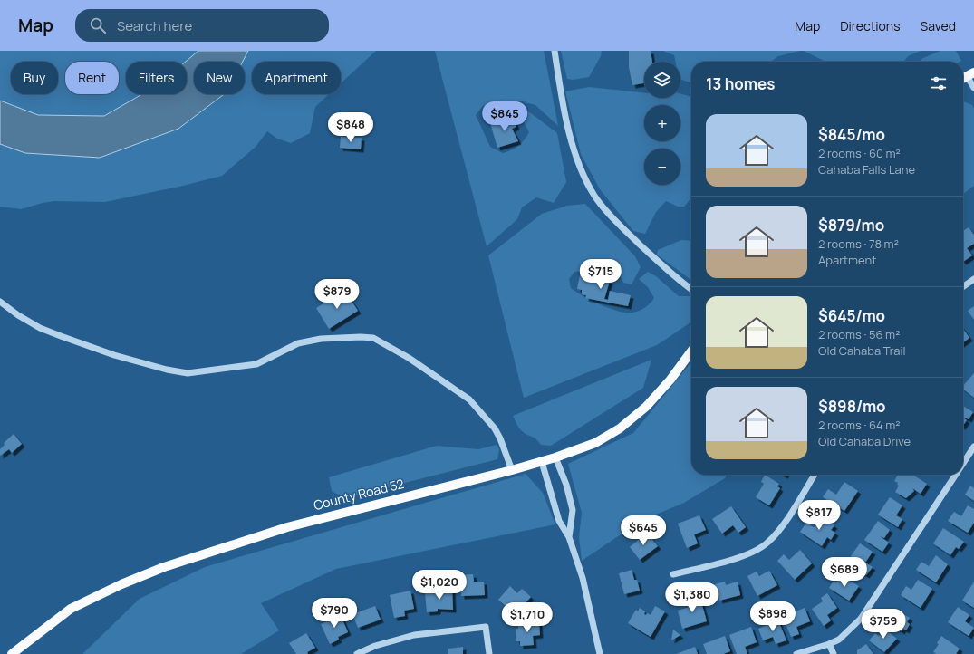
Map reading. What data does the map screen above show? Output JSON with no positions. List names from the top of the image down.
{
  "streets": {
    "main road": ["County Road 52"]
  },
  "page": {
    "header": "Map",
    "search": "Search here",
    "nav": ["Map", "Directions", "Saved"],
    "map_buttons": ["+", "−"],
    "chip": [
      "Buy",
      "Rent",
      "Filters",
      "New",
      "Apartment"
    ],
    "heading": "13 homes",
    "price": [
      "$845",
      "$848",
      "$715",
      "$879",
      "$817",
      "$645",
      "$689",
      "$1,020",
      "$1,380",
      "$790",
      "$898",
      "$1,710",
      "$759"
    ],
    "list": [
      {
        "name": "$845/mo",
        "note": "2 rooms · 60 m² · Cahaba Falls Lane"
      },
      {
        "name": "$879/mo",
        "note": "2 rooms · 78 m² · Apartment"
      },
      {
        "name": "$645/mo",
        "note": "2 rooms · 56 m² · Old Cahaba Trail"
      },
      {
        "name": "$898/mo",
        "note": "2 rooms · 64 m² · Old Cahaba Drive"
      }
    ]
  }
}
